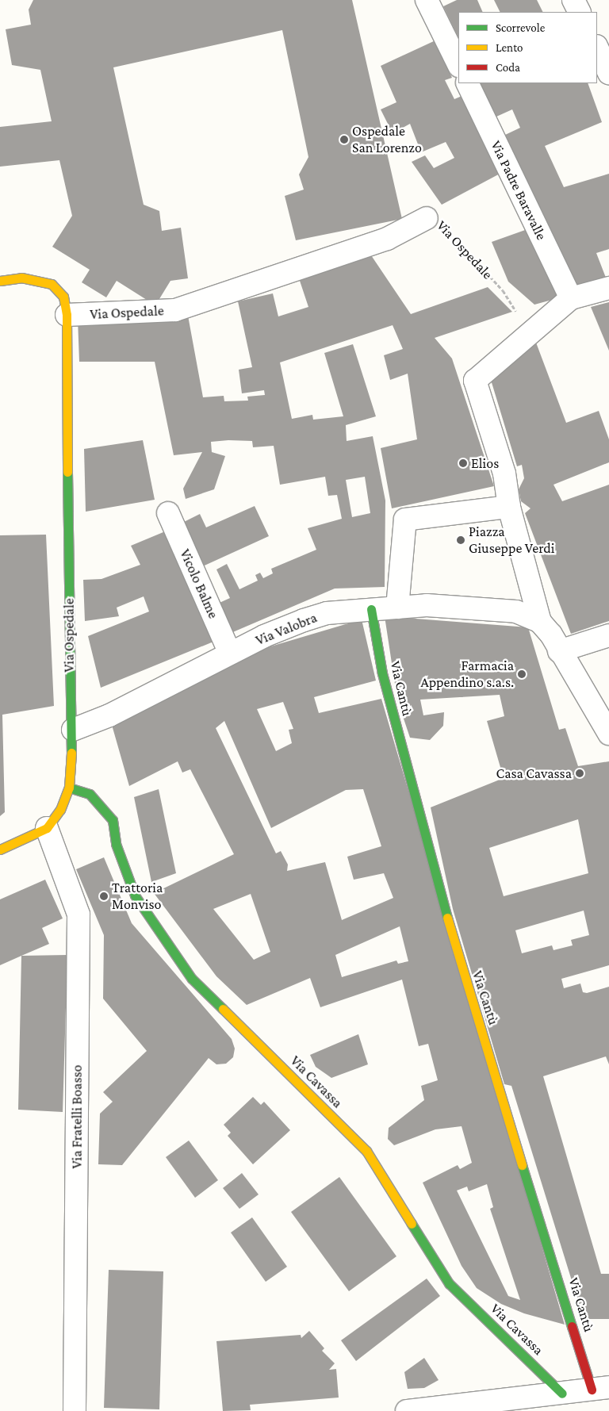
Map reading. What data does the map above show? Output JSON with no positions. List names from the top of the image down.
{
  "streets": {
    "street": [
      "Via Padre Baravalle",
      "Via Ospedale",
      "Vicolo Balme",
      "Via Valobra",
      "Via Cantù",
      "Via Cavassa",
      "Via Fratelli Boasso"
    ]
  },
  "crossings": [
    ["Via Ospedale", "Via Valobra"],
    ["Vicolo Balme", "Via Valobra"],
    ["Via Valobra", "Via Cantù"]
  ],
  "places": [
    "Ospedale San Lorenzo",
    "Elios",
    "Piazza Giuseppe Verdi",
    "Farmacia Appendino s.a.s.",
    "Casa Cavassa",
    "Trattoria Monviso"
  ],
  "legend": ["Scorrevole", "Lento", "Coda"]
}
